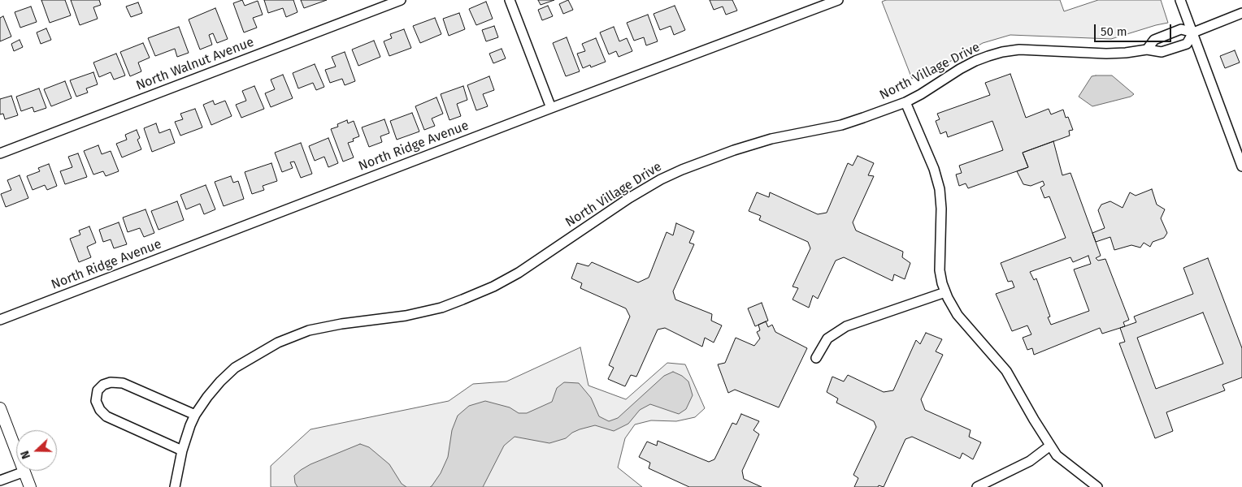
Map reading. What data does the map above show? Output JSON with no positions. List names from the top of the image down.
{
  "streets": {
    "street": ["North Walnut Avenue", "North Village Drive", "North Ridge Avenue"]
  },
  "scale_bar": "50 m",
  "north": "left"
}
